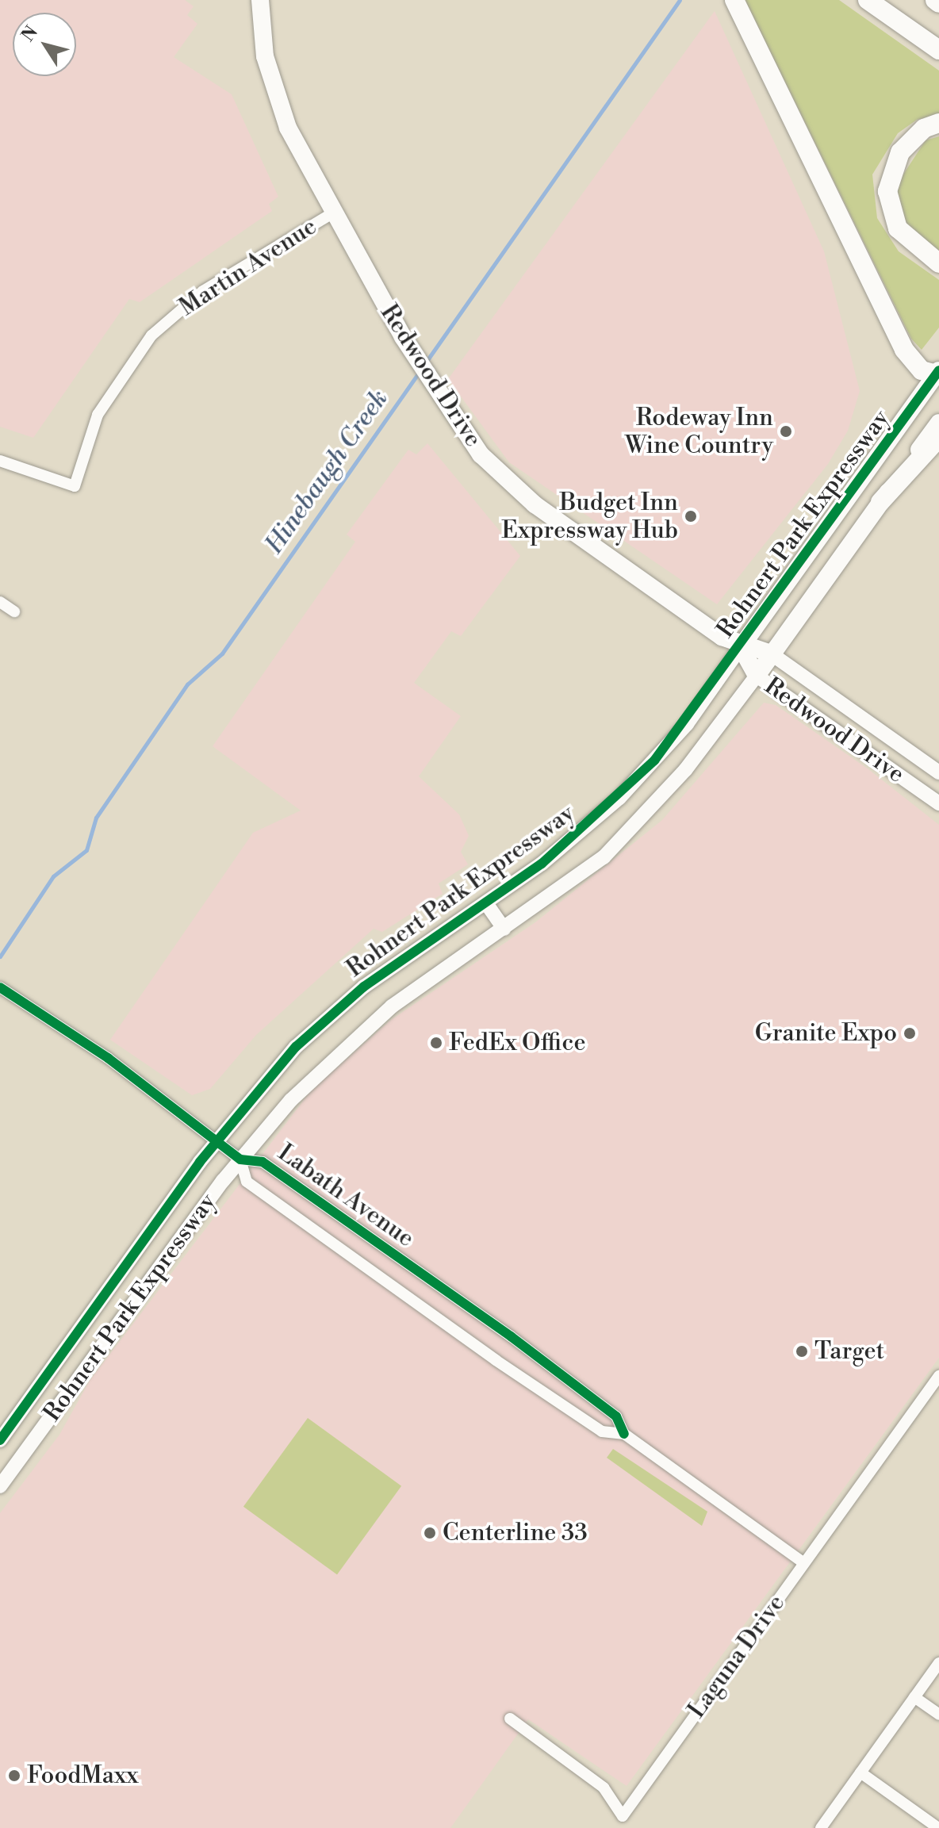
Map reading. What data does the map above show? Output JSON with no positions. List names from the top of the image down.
{
  "streets": {
    "main road": ["Redwood Drive", "Rohnert Park Expressway"],
    "street": ["Martin Avenue", "Labath Avenue", "Laguna Drive"]
  },
  "crossings": [
    ["Martin Avenue", "Redwood Drive"],
    ["Redwood Drive", "Rohnert Park Expressway"],
    ["Rohnert Park Expressway", "Labath Avenue"],
    ["Labath Avenue", "Laguna Drive"]
  ],
  "water": ["Hinebaugh Creek"],
  "places": [
    "Rodeway Inn Wine Country",
    "Budget Inn Expressway Hub",
    "Granite Expo",
    "FedEx Office",
    "Target",
    "Centerline 33",
    "FoodMaxx"
  ],
  "north": "top left"
}
